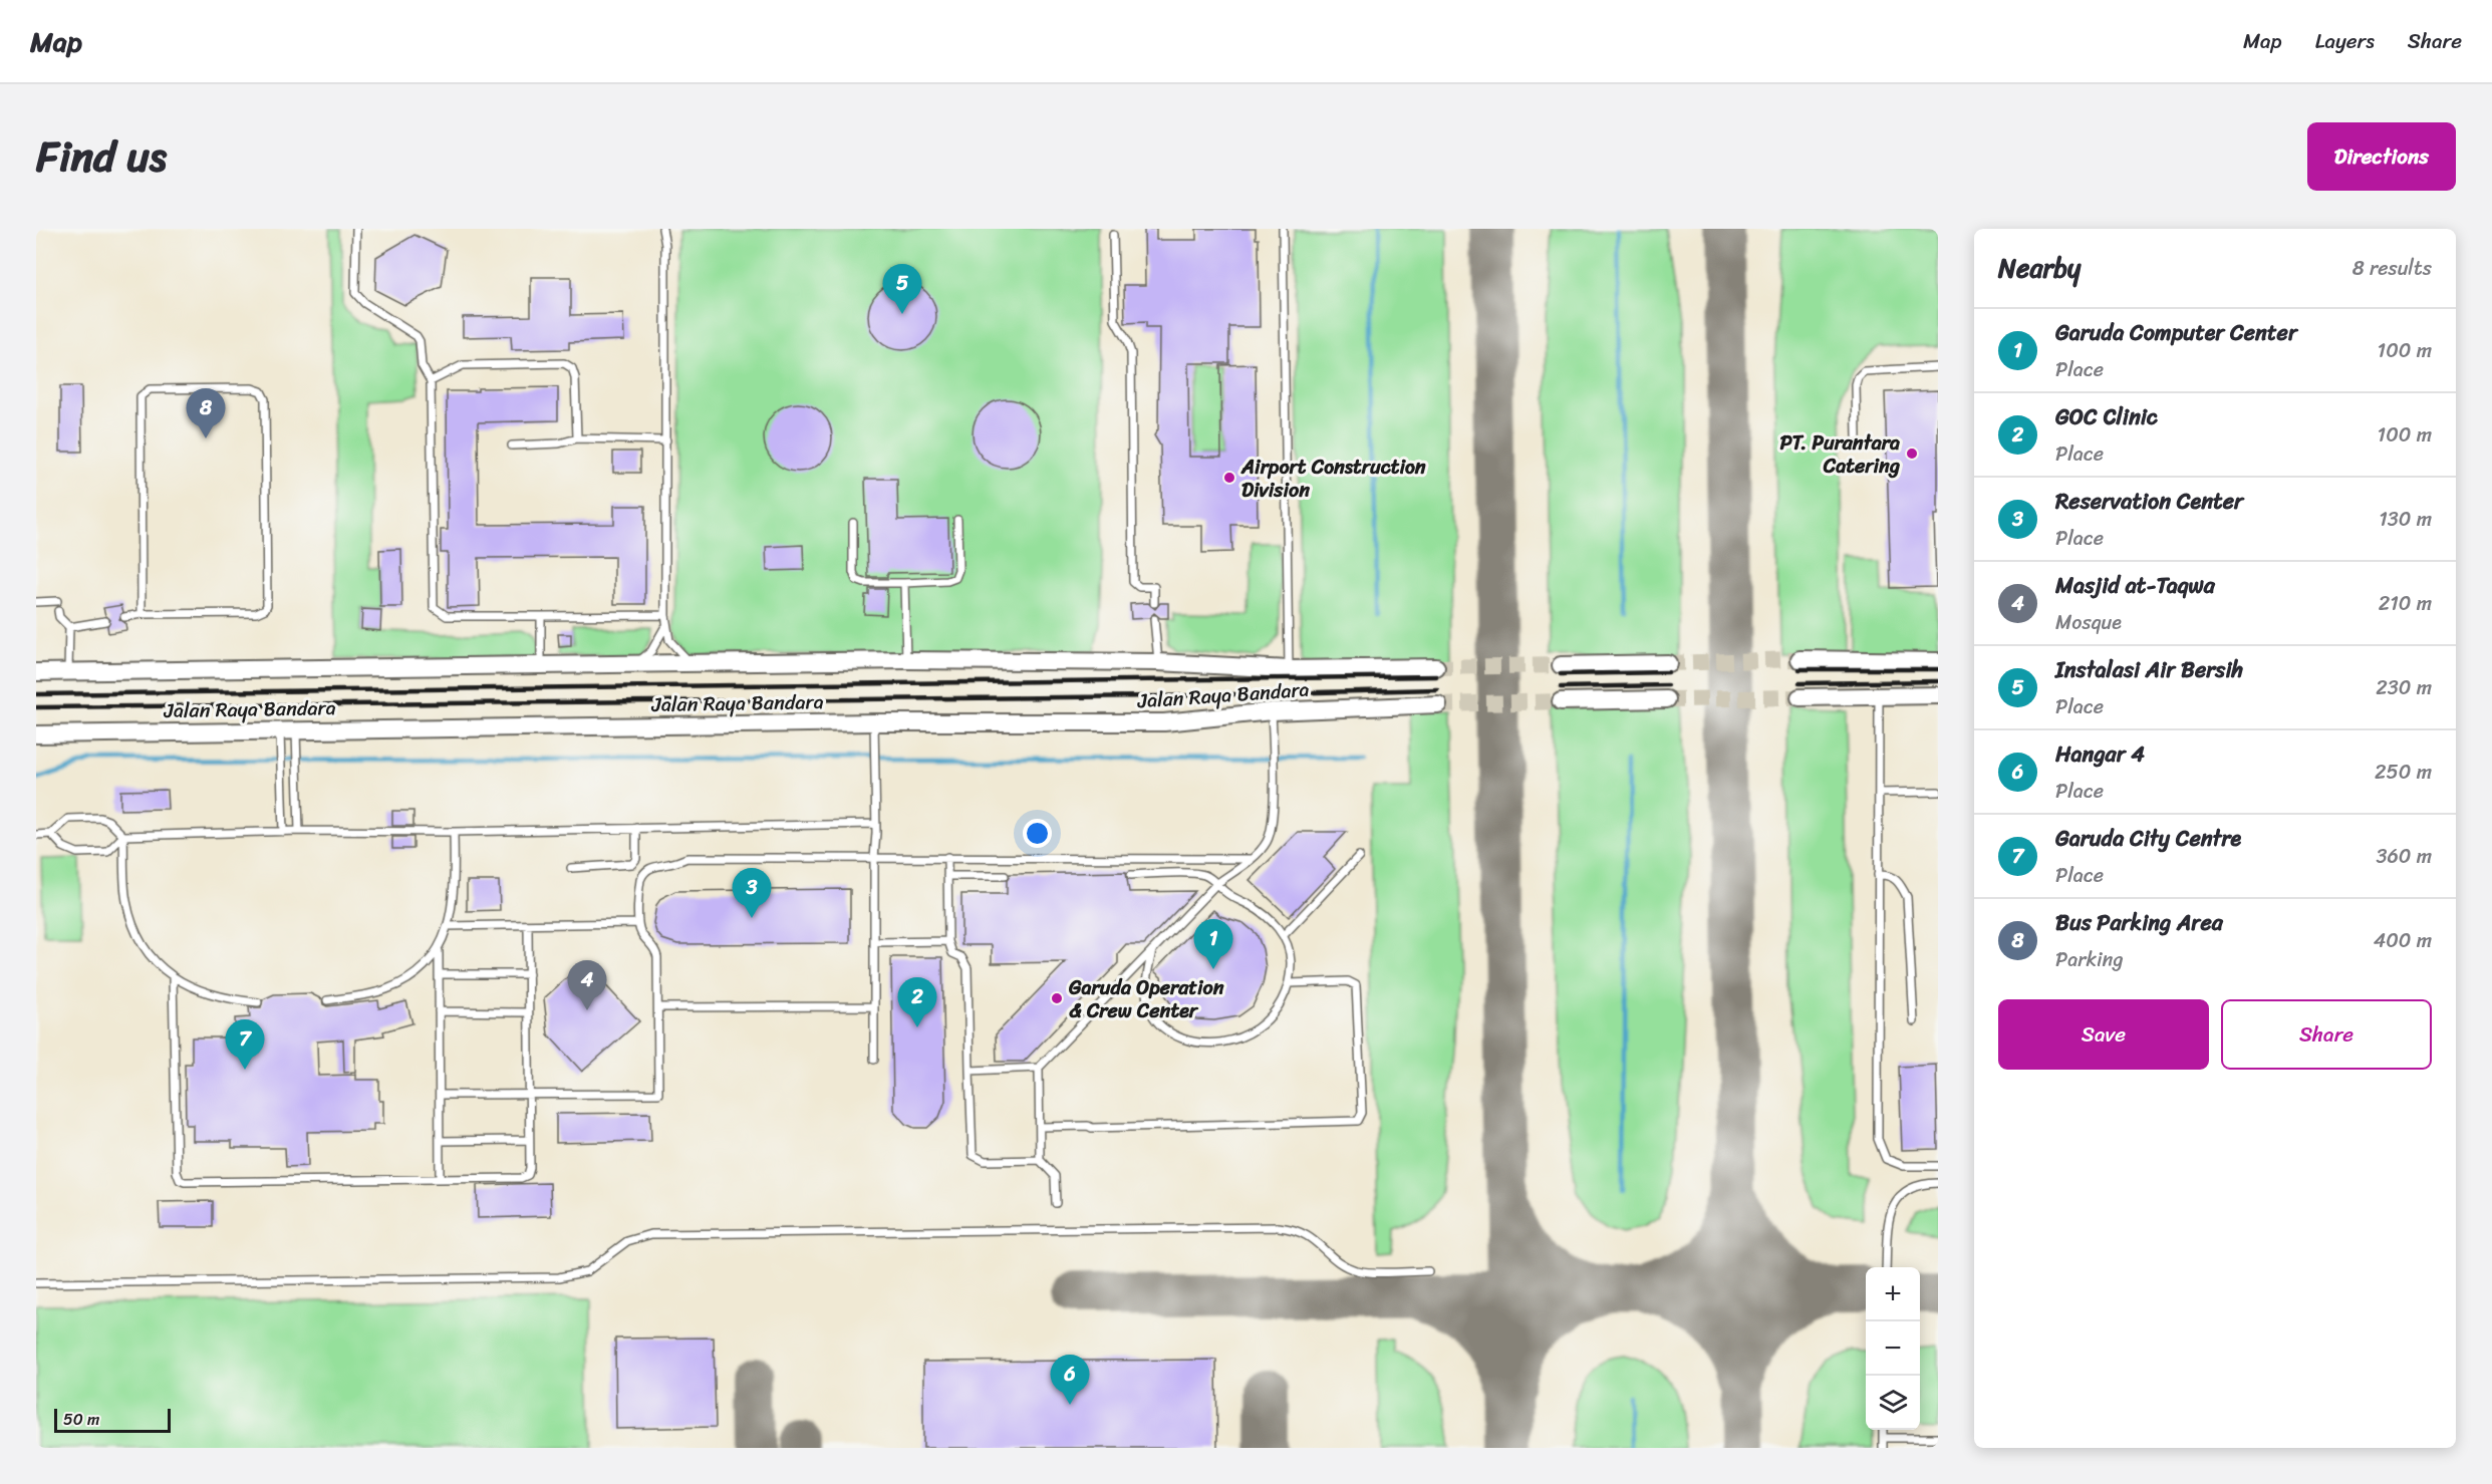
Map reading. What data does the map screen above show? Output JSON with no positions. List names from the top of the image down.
{
  "streets": {
    "street": ["Jalan Raya Bandara"]
  },
  "places": ["PT. Purantara Catering", "Airport Construction Division", "Garuda Operation & Crew Center"],
  "scale_bar": "50 m",
  "page": {
    "header": "Map",
    "nav": ["Map", "Layers", "Share"],
    "title": "Find us",
    "buttons": [
      "Directions",
      ["Save", "Share"]
    ],
    "heading": ["Nearby", "8 results"],
    "pins": [
      "5",
      "8",
      "3",
      "1",
      "4",
      "2",
      "7",
      "6"
    ],
    "list": [
      {
        "mark": "1",
        "name": "Garuda Computer Center",
        "note": "Place",
        "value": "100 m"
      },
      {
        "mark": "2",
        "name": "GOC Clinic",
        "note": "Place",
        "value": "100 m"
      },
      {
        "mark": "3",
        "name": "Reservation Center",
        "note": "Place",
        "value": "130 m"
      },
      {
        "mark": "4",
        "name": "Masjid at-Taqwa",
        "note": "Mosque",
        "value": "210 m"
      },
      {
        "mark": "5",
        "name": "Instalasi Air Bersih",
        "note": "Place",
        "value": "230 m"
      },
      {
        "mark": "6",
        "name": "Hangar 4",
        "note": "Place",
        "value": "250 m"
      },
      {
        "mark": "7",
        "name": "Garuda City Centre",
        "note": "Place",
        "value": "360 m"
      },
      {
        "mark": "8",
        "name": "Bus Parking Area",
        "note": "Parking",
        "value": "400 m"
      }
    ],
    "map_buttons": ["+", "−"],
    "scale": "50 m"
  }
}
